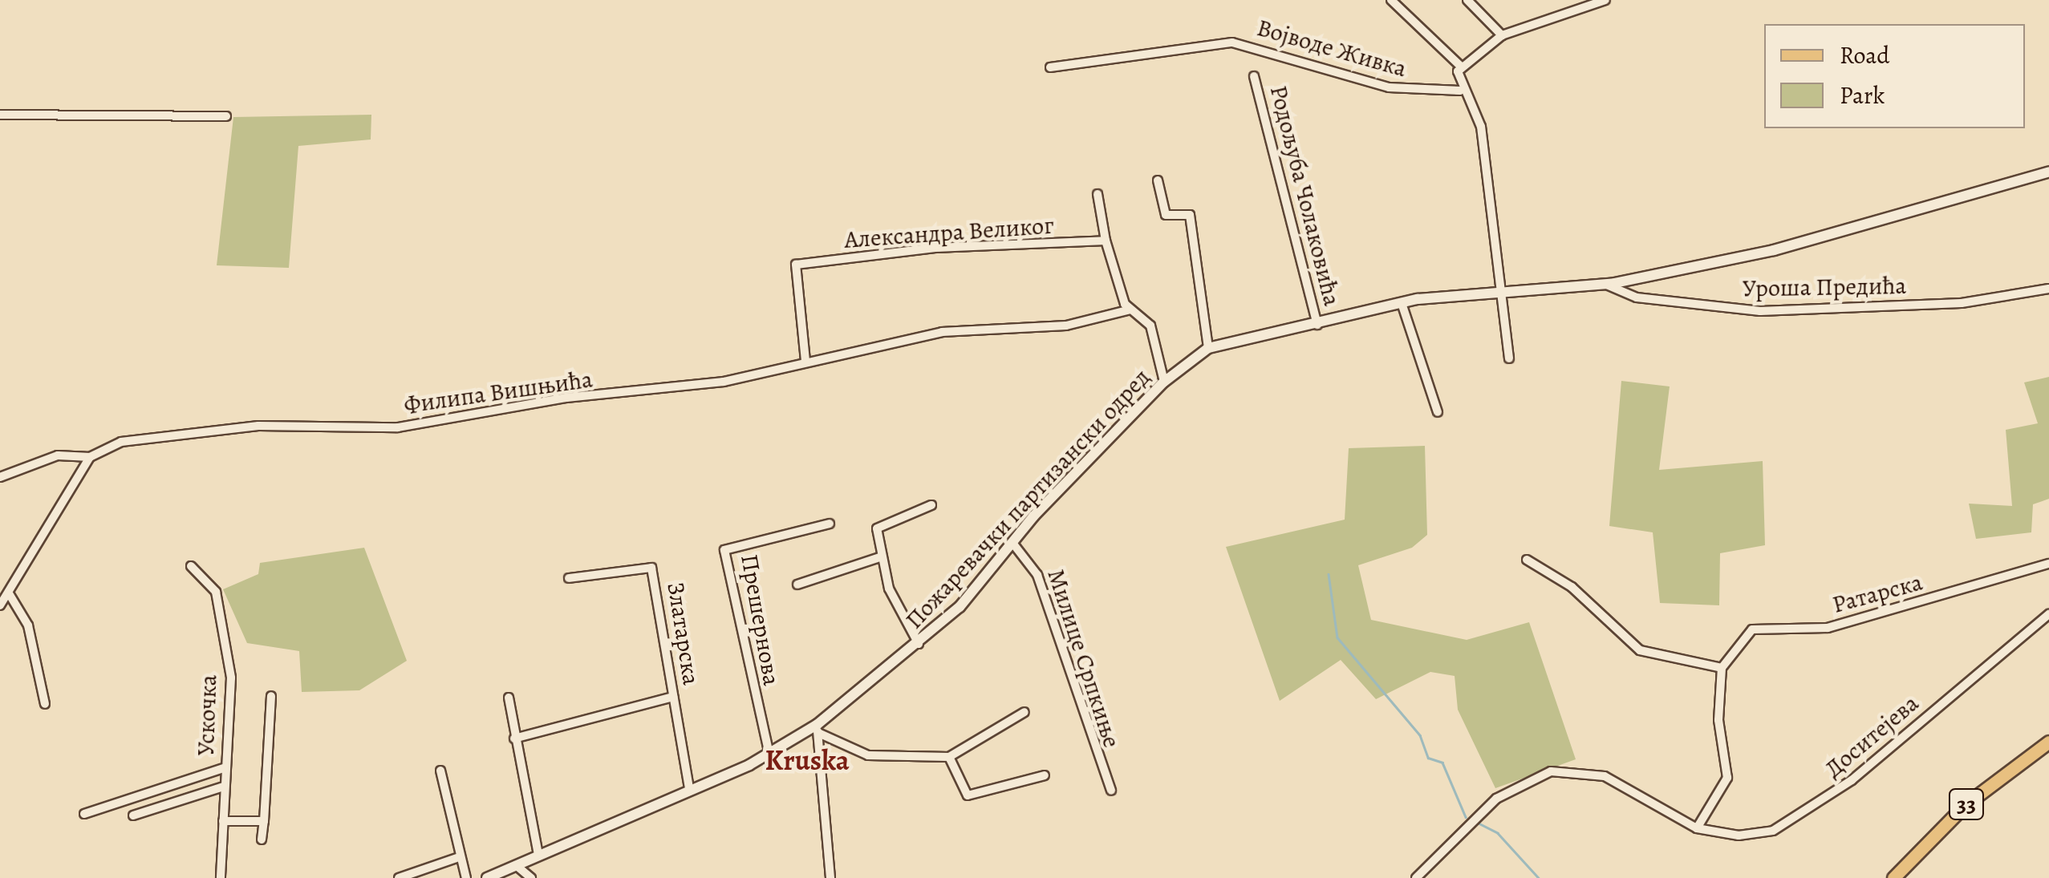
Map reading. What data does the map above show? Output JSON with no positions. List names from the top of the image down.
{
  "streets": {
    "main road": ["33"],
    "street": [
      "Војводе Живка",
      "Родољуба Чолаковића",
      "Александра Великог",
      "Уроша Предића",
      "Филипа Вишњића",
      "Пожаревачки партизански одред",
      "Ратарска",
      "Прешернова",
      "Златарска",
      "Милице Српкиње",
      "Ускочка",
      "Доситејева"
    ]
  },
  "crossings": [
    ["Родољуба Чолаковића", "Пожаревачки партизански одред"],
    ["Александра Великог", "Филипа Вишњића"],
    ["Уроша Предића", "Пожаревачки партизански одред"],
    ["Пожаревачки партизански одред", "Прешернова"],
    ["Пожаревачки партизански одред", "Златарска"],
    ["Пожаревачки партизански одред", "Милице Српкиње"]
  ],
  "districts": ["Kruska"],
  "legend": ["Road", "Park"]
}
